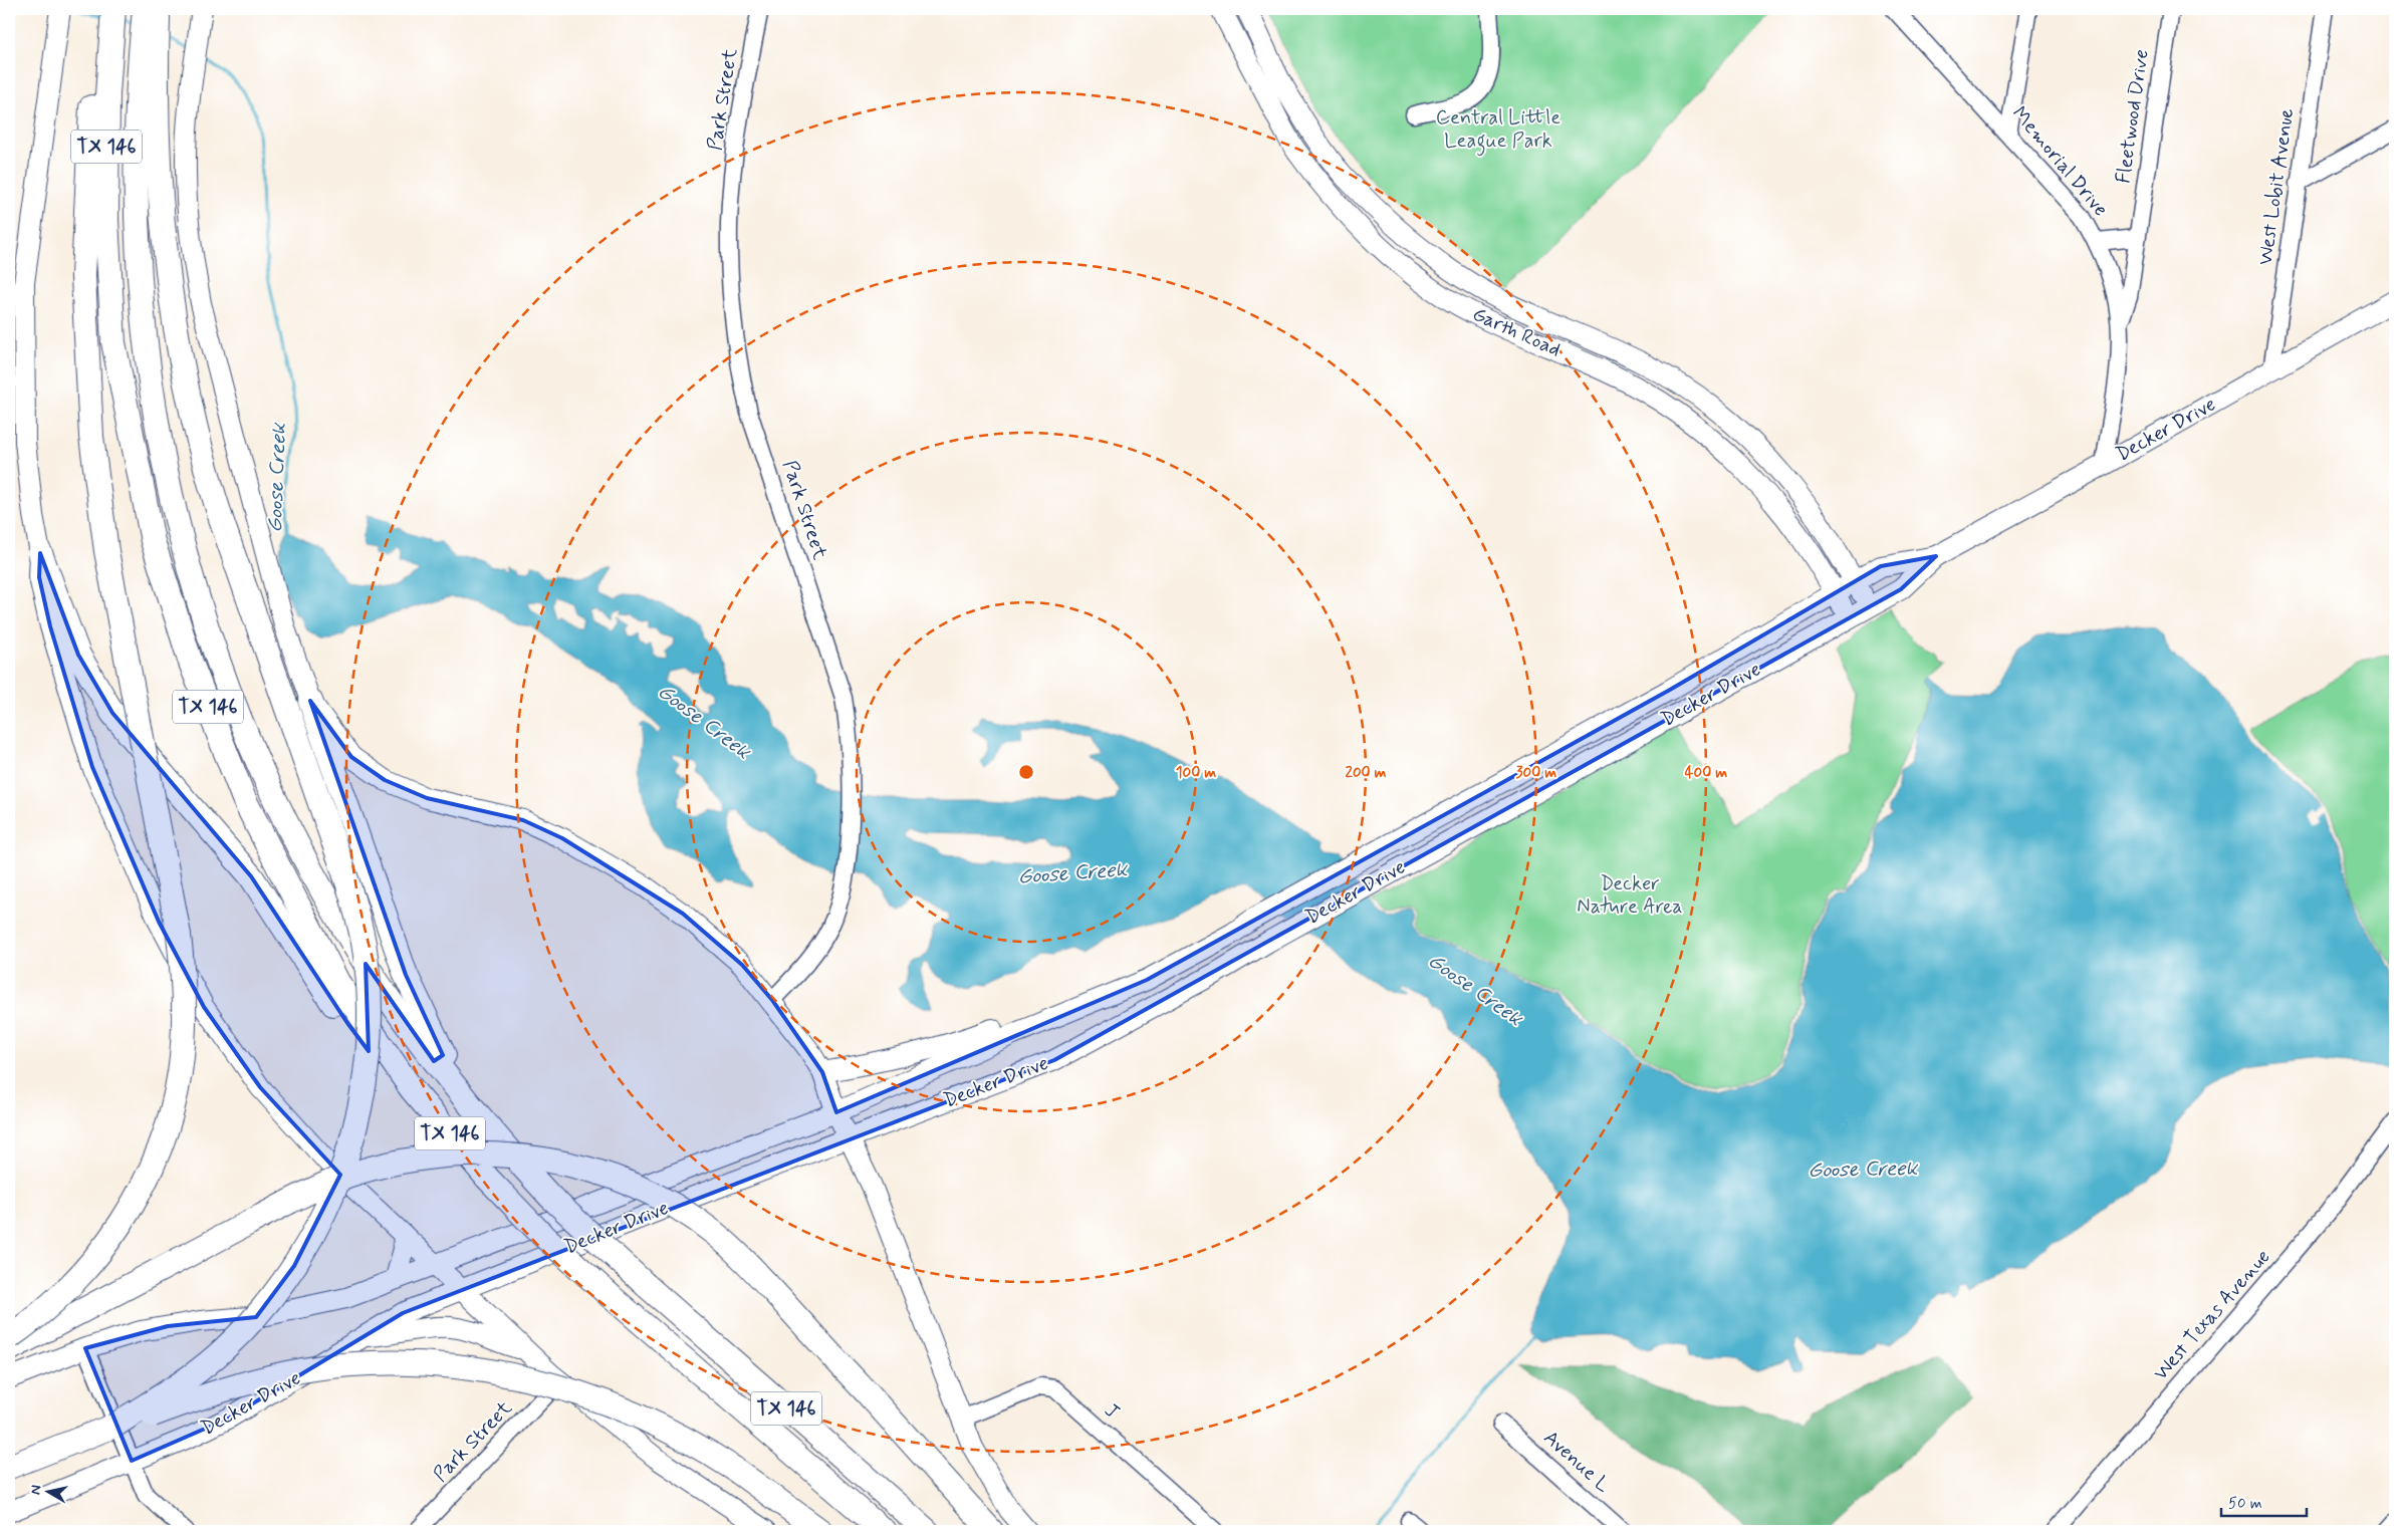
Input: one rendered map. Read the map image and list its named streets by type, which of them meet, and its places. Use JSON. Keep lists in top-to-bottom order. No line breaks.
{"streets":{"highway":["TX 146"],"main road":["Garth Road","Decker Drive"],"street":["Park Street","Fleetwood Drive","Memorial Drive","West Lobit Avenue","West Texas Avenue","J","Avenue L"]},"crossings":[["Fleetwood Drive","Memorial Drive"],["Memorial Drive","Decker Drive"],["West Lobit Avenue","Decker Drive"],["Garth Road","Decker Drive"]],"water":["Goose Creek"],"parks":["Central Little League Park","Decker Nature Area"],"scale_bar":"50 m","north":"left","rings":["100 m","200 m","300 m","400 m"]}
